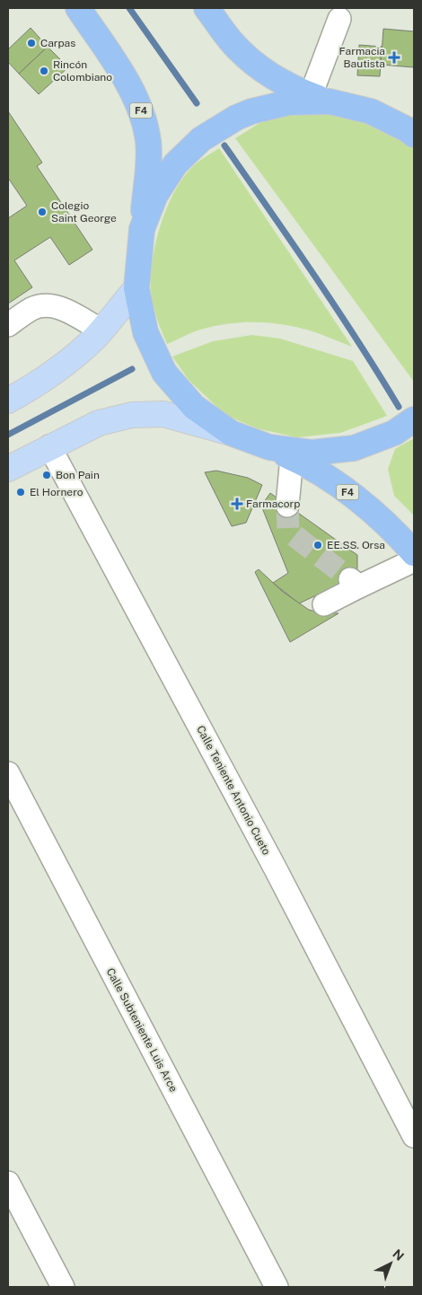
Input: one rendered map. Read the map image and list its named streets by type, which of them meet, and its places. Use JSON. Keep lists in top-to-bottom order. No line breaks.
{"streets":{"highway":["F4"],"street":["Calle Teniente Antonio Cueto","Calle Subteniente Luis Arce"]},"places":{"other":["Carpas","Rincón Colombiano","Colegio Saint George","Bon Pain","El Hornero","EE.SS. Orsa"],"health":["Farmacia Bautista","Farmacorp"]},"north":"top right"}
